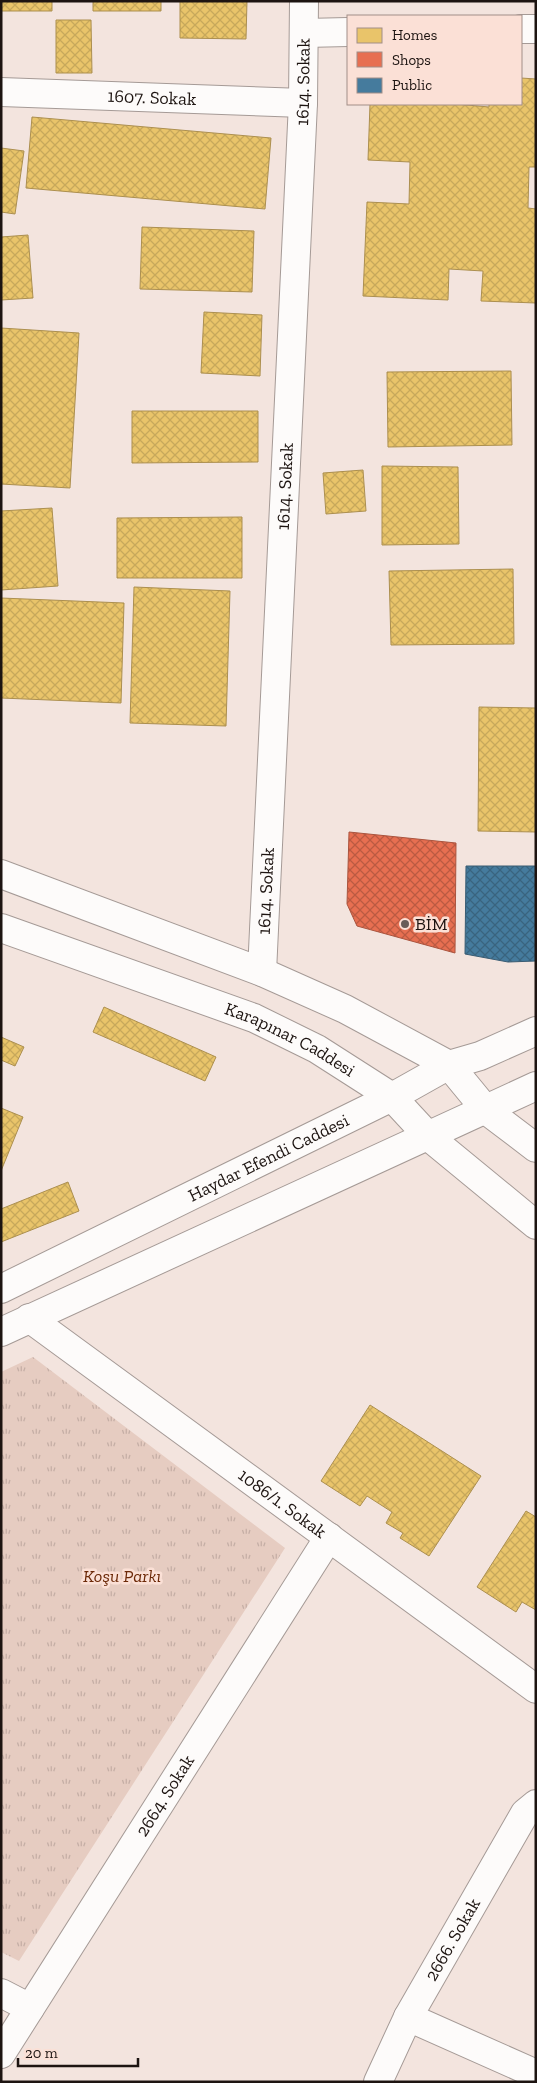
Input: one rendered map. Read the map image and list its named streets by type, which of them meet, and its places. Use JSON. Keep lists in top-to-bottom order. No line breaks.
{"streets":{"street":["1614. Sokak","1607. Sokak","Karapınar Caddesi","Haydar Efendi Caddesi","1086/1. Sokak","2664. Sokak","2666. Sokak"]},"crossings":[["1614. Sokak","1607. Sokak"],["Karapınar Caddesi","Haydar Efendi Caddesi"],["1086/1. Sokak","2664. Sokak"]],"parks":["Koşu Parkı"],"places":["BİM"],"legend":["Homes","Shops","Public"],"scale_bar":"20 m"}
